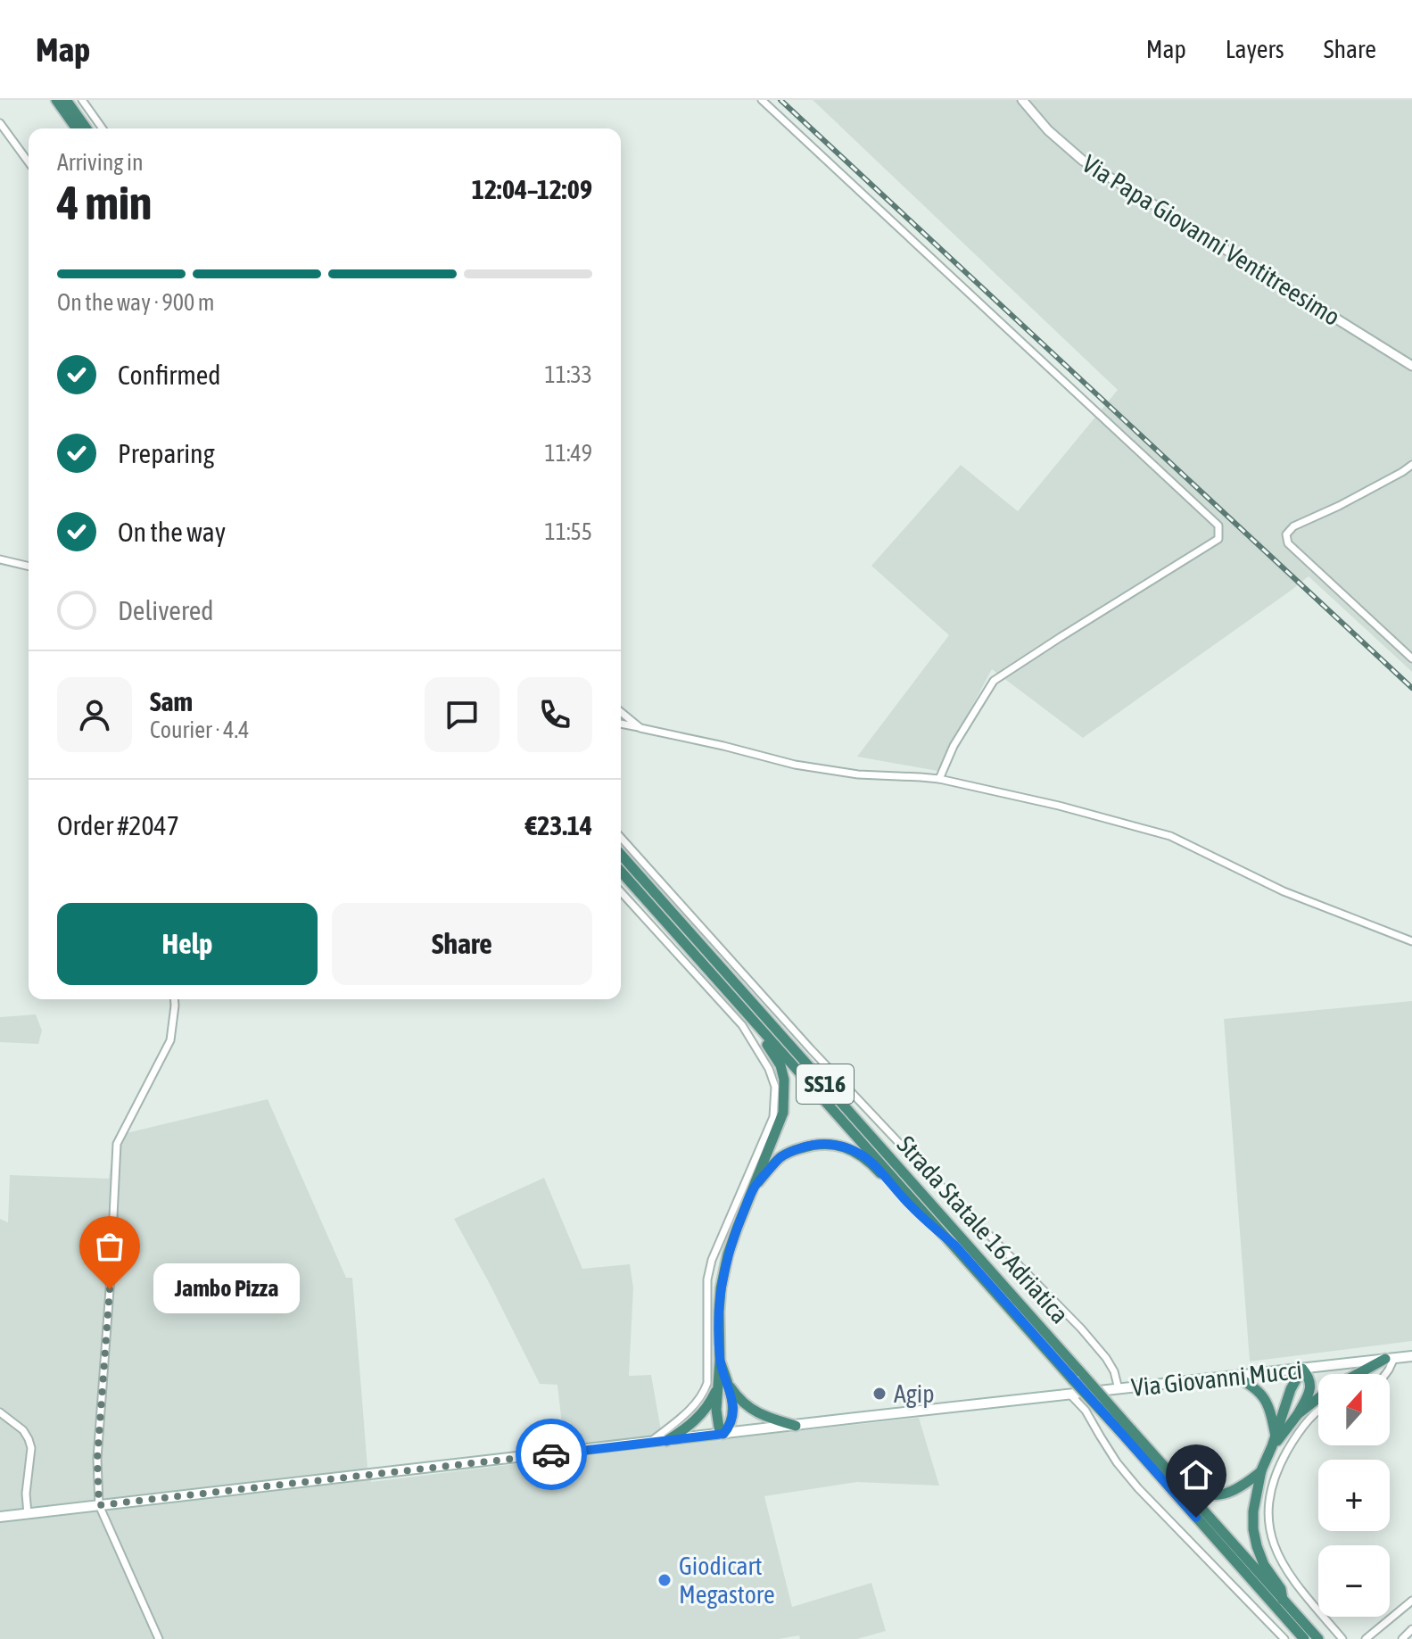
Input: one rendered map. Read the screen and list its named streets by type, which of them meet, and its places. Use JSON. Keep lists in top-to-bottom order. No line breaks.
{"streets":{"highway":["SS16","Strada Statale 16 Adriatica"],"main road":["Via Giovanni Mucci"],"street":["Via Papa Giovanni Ventitreesimo"]},"crossings":[["SS16","Strada Statale 16 Adriatica"],["SS16","Via Giovanni Mucci"]],"places":["Jambo Pizza","Agip","Giodicart Megastore"],"north":"top","page":{"header":"Map","nav":["Map","Layers","Share"],"heading":["4 min","Arriving in","12:04–12:09"],"panel":["Sam","Courier · 4.4","Order #2047","€23.14"],"bar":"On the way · 900 m","list":[["Confirmed","11:33"],["Preparing","11:49"],["On the way","11:55"],"Delivered"],"buttons":["Help","Share"],"bubble":"Jambo Pizza","map_buttons":["+","−"]}}
